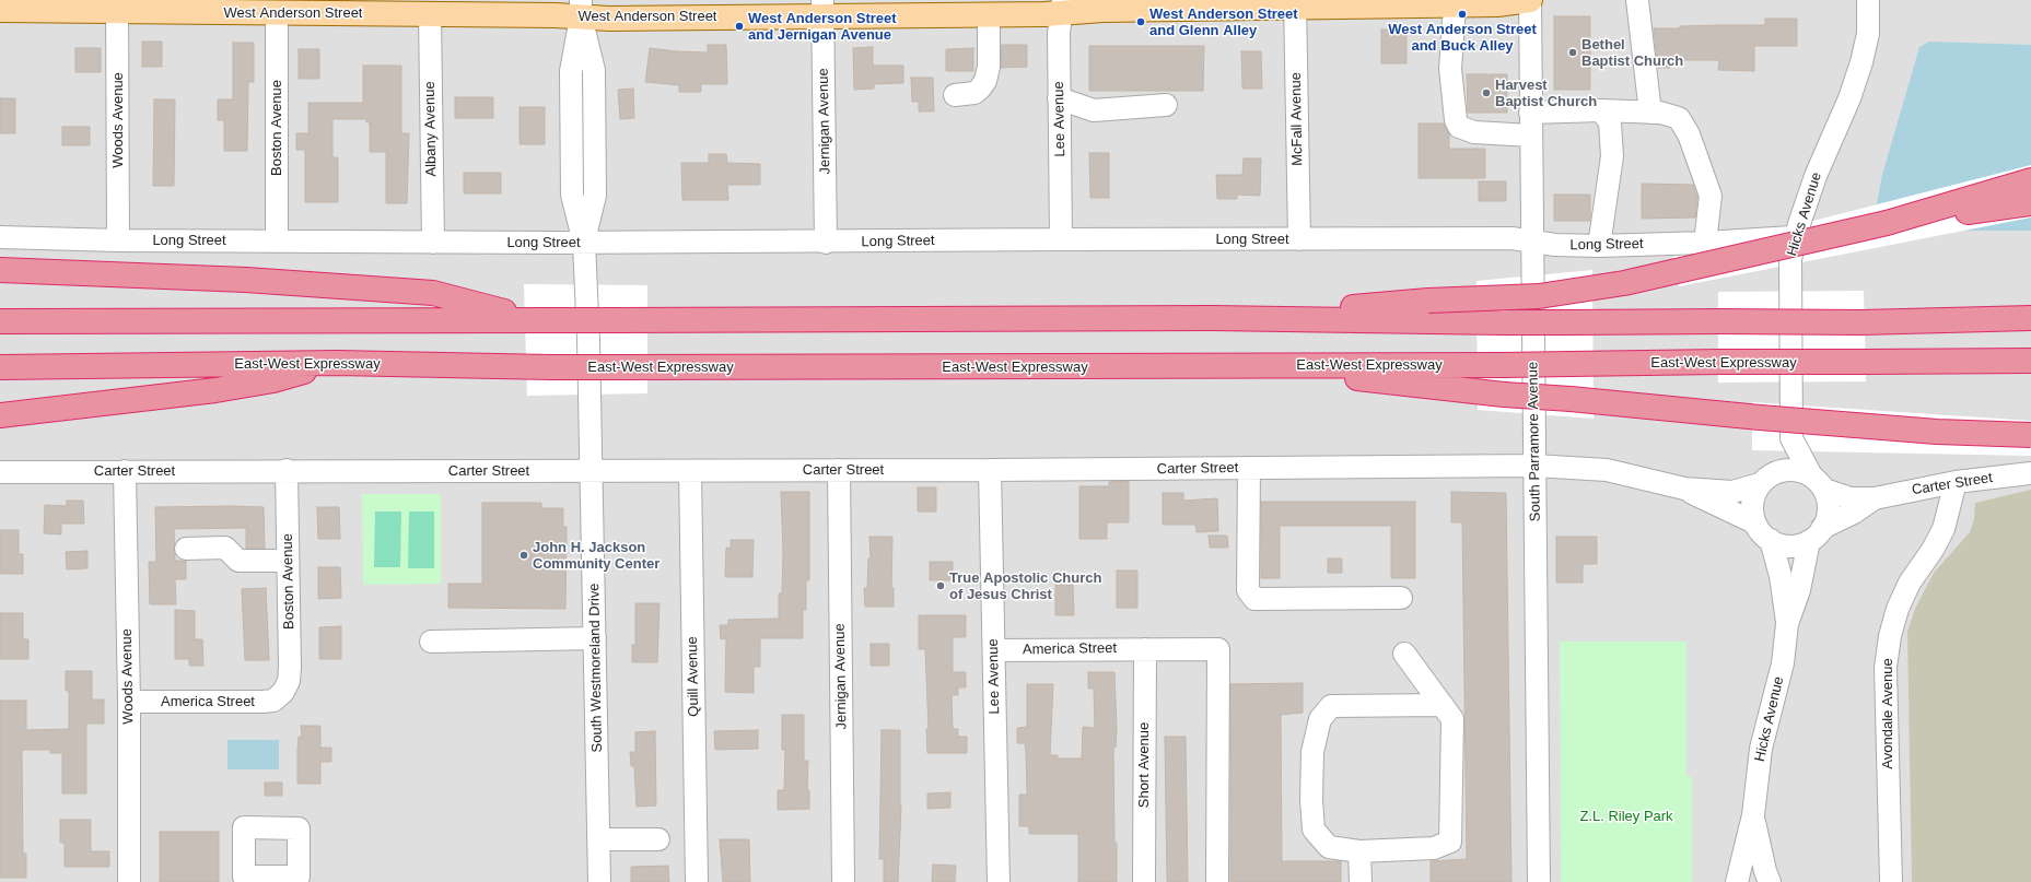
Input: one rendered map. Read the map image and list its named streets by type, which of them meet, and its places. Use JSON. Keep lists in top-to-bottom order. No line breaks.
{"streets":{"highway":["East-West Expressway"],"main road":["West Anderson Street"],"street":["Lee Avenue","McFall Avenue","Woods Avenue","Jernigan Avenue","Boston Avenue","Albany Avenue","Hicks Avenue","Long Street","South Parramore Avenue","Carter Street","America Street","South Westmoreland Drive","Quill Avenue","Avondale Avenue","Short Avenue"]},"crossings":[["West Anderson Street","Lee Avenue"],["West Anderson Street","McFall Avenue"],["West Anderson Street","Woods Avenue"],["West Anderson Street","Jernigan Avenue"],["West Anderson Street","Boston Avenue"],["West Anderson Street","Albany Avenue"],["West Anderson Street","South Parramore Avenue"],["West Anderson Street","South Westmoreland Drive"],["Lee Avenue","Long Street"],["Lee Avenue","Carter Street"],["Lee Avenue","America Street"],["McFall Avenue","Long Street"],["Woods Avenue","Long Street"],["Woods Avenue","Carter Street"],["Woods Avenue","America Street"],["Jernigan Avenue","Long Street"],["Jernigan Avenue","Carter Street"],["Boston Avenue","Long Street"],["Boston Avenue","Carter Street"],["Boston Avenue","America Street"],["Albany Avenue","Long Street"],["Hicks Avenue","Long Street"],["Hicks Avenue","Carter Street"],["Long Street","South Parramore Avenue"],["Long Street","South Westmoreland Drive"],["South Parramore Avenue","Carter Street"],["Carter Street","South Westmoreland Drive"],["Carter Street","Quill Avenue"],["Carter Street","Avondale Avenue"],["America Street","Short Avenue"]],"parks":["Z.L. Riley Park"],"places":["West Anderson Street and Buck Alley","West Anderson Street and Glenn Alley","West Anderson Street and Jernigan Avenue","Bethel Baptist Church","Harvest Baptist Church","John H. Jackson Community Center","True Apostolic Church of Jesus Christ"]}
